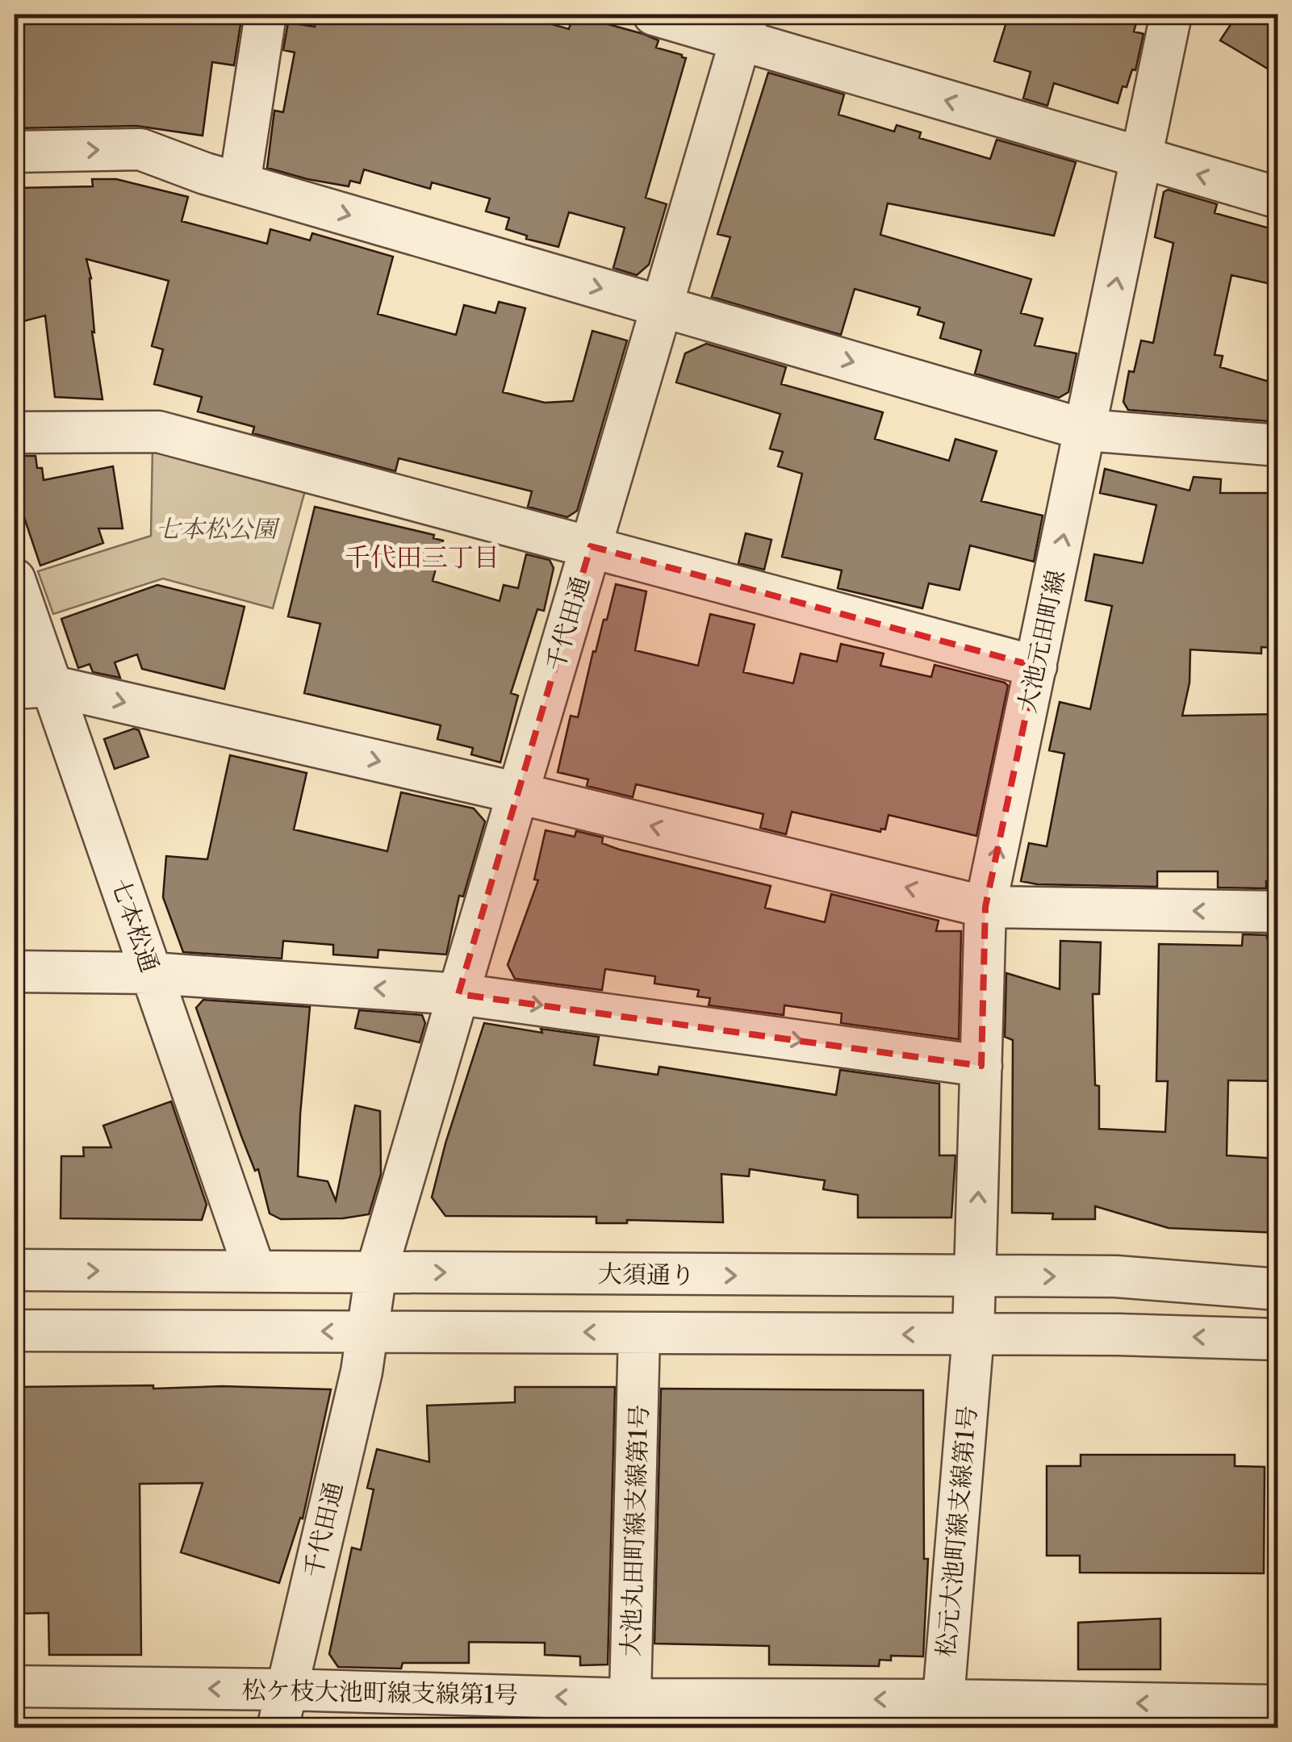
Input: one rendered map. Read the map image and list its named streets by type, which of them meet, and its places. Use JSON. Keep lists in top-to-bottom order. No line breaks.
{"streets":{"street":["千代田通","大池元田町線","七本松通","大須通り","大池丸田町線支線第1号","松元大池町線支線第1号","松ケ枝大池町線支線第1号"]},"crossings":[["千代田通","大須通り"],["千代田通","松ケ枝大池町線支線第1号"],["大池元田町線","大須通り"],["大池元田町線","松元大池町線支線第1号"],["七本松通","大須通り"],["大須通り","松元大池町線支線第1号"],["大池丸田町線支線第1号","松ケ枝大池町線支線第1号"],["松元大池町線支線第1号","松ケ枝大池町線支線第1号"]],"one_way":["大池元田町線","松ケ枝大池町線支線第1号"],"districts":["千代田三丁目"],"parks":["七本松公園"]}
